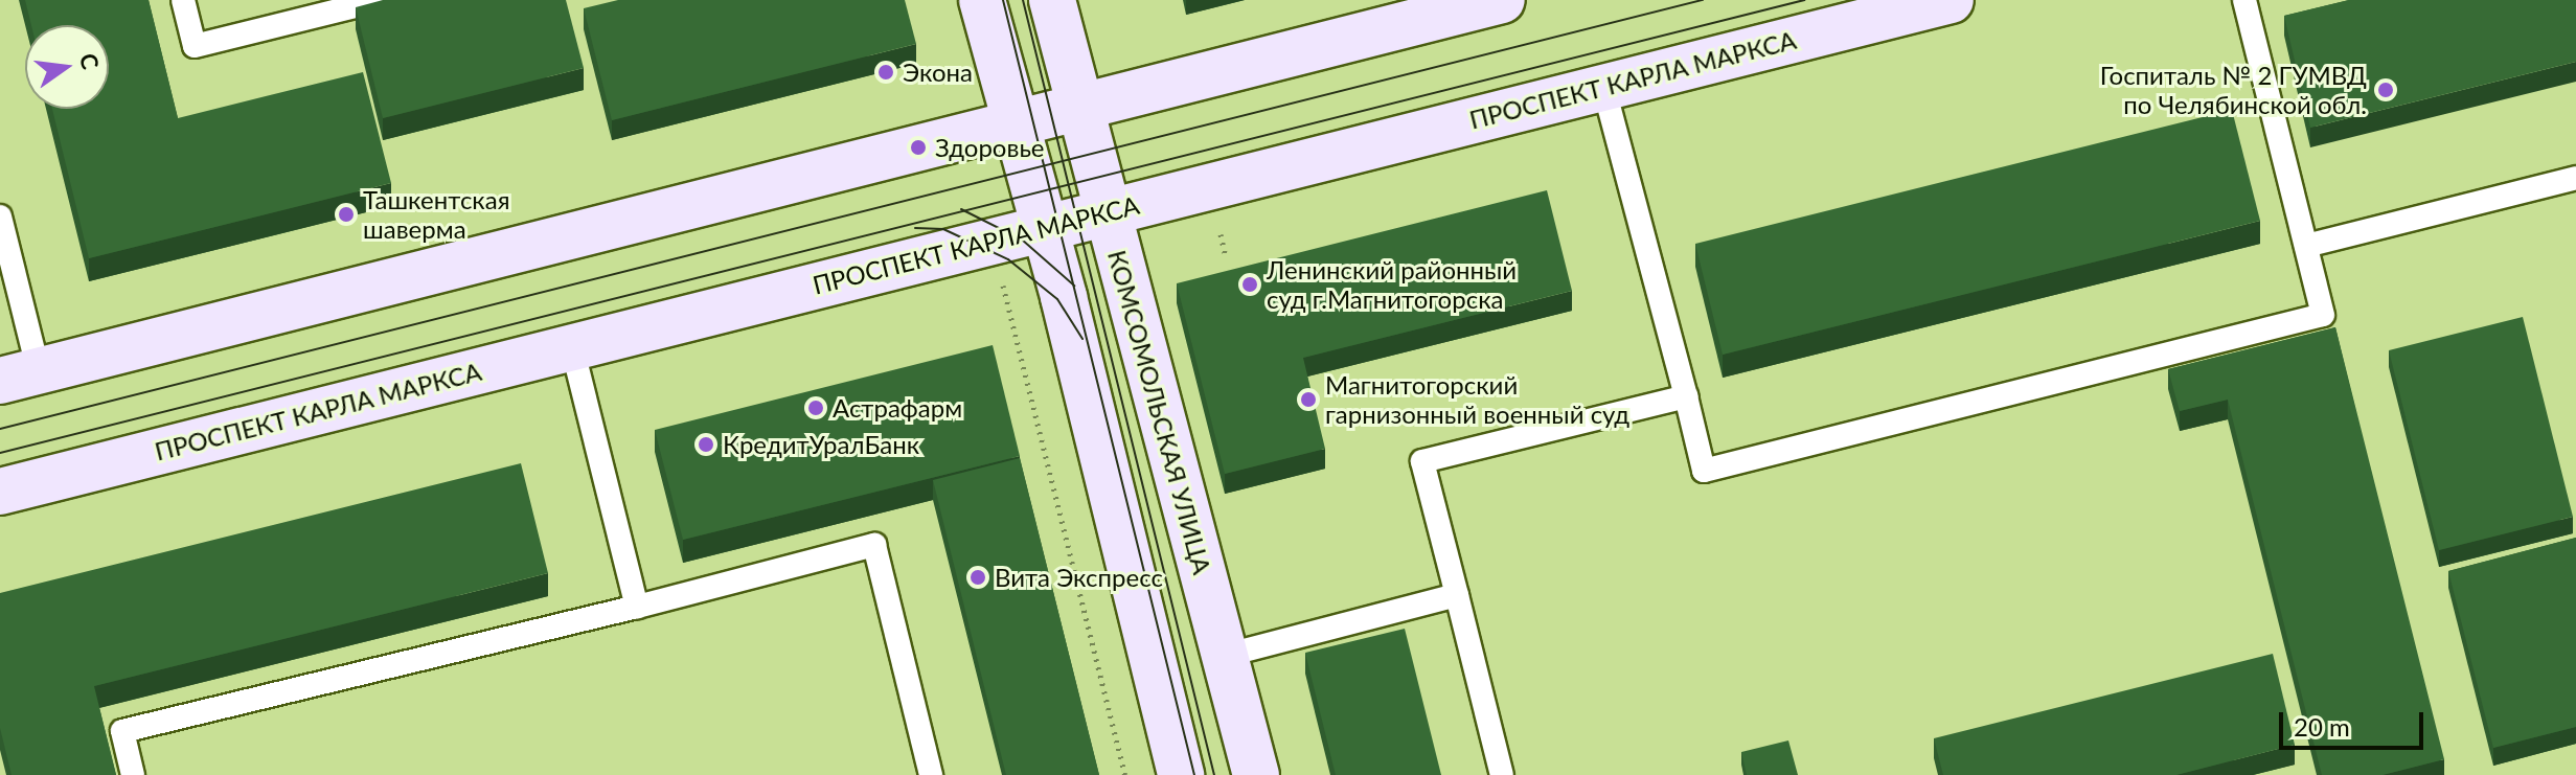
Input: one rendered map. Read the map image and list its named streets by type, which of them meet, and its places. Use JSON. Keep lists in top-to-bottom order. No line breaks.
{"streets":{"main road":["ПРОСПЕКТ КАРЛА МАРКСА","КОМСОМОЛЬСКАЯ УЛИЦА"]},"crossings":[["ПРОСПЕКТ КАРЛА МАРКСА","КОМСОМОЛЬСКАЯ УЛИЦА"]],"places":["Экона","Госпиталь № 2 ГУМВД по Челябинской обл.","Здоровье","Ташкентская шаверма","Ленинский районный суд г.Магнитогорска","Магнитогорский гарнизонный военный суд","Астрафарм","КредитУралБанк","Вита Экспресс"],"scale_bar":"20 m","north":"right"}
